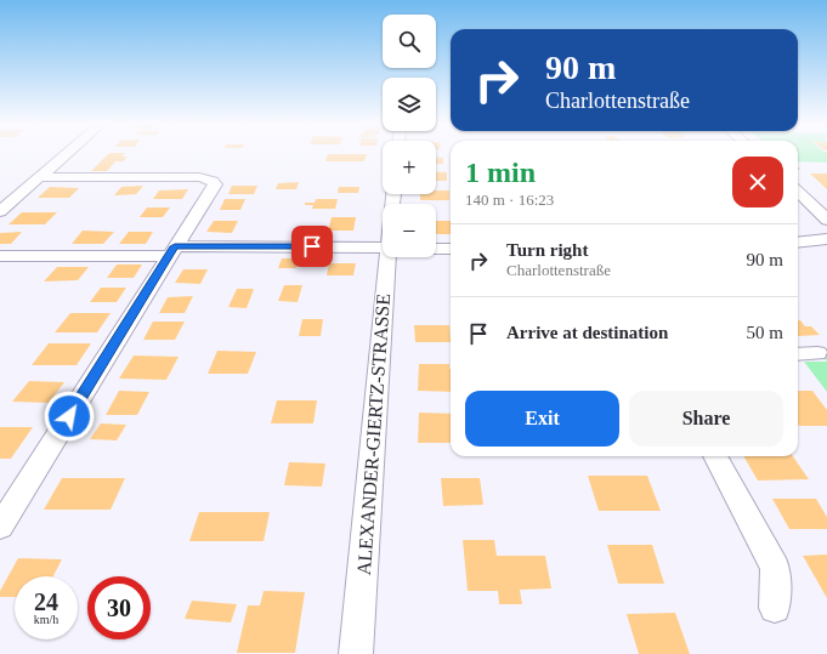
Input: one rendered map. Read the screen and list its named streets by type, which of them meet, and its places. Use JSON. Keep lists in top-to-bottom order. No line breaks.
{"streets":{"street":["ALEXANDER-GIERTZ-STRASSE"]},"page":{"map_buttons":["+","−"],"turn":["90 m","Charlottenstraße"],"heading":["1 min","140 m · 16:23"],"list":[{"name":"Turn right","note":"Charlottenstraße","value":"90 m"},{"name":"Arrive at destination","value":"50 m"}],"buttons":["Exit","Share"],"speed":"24 km/h","limit":"30"}}
